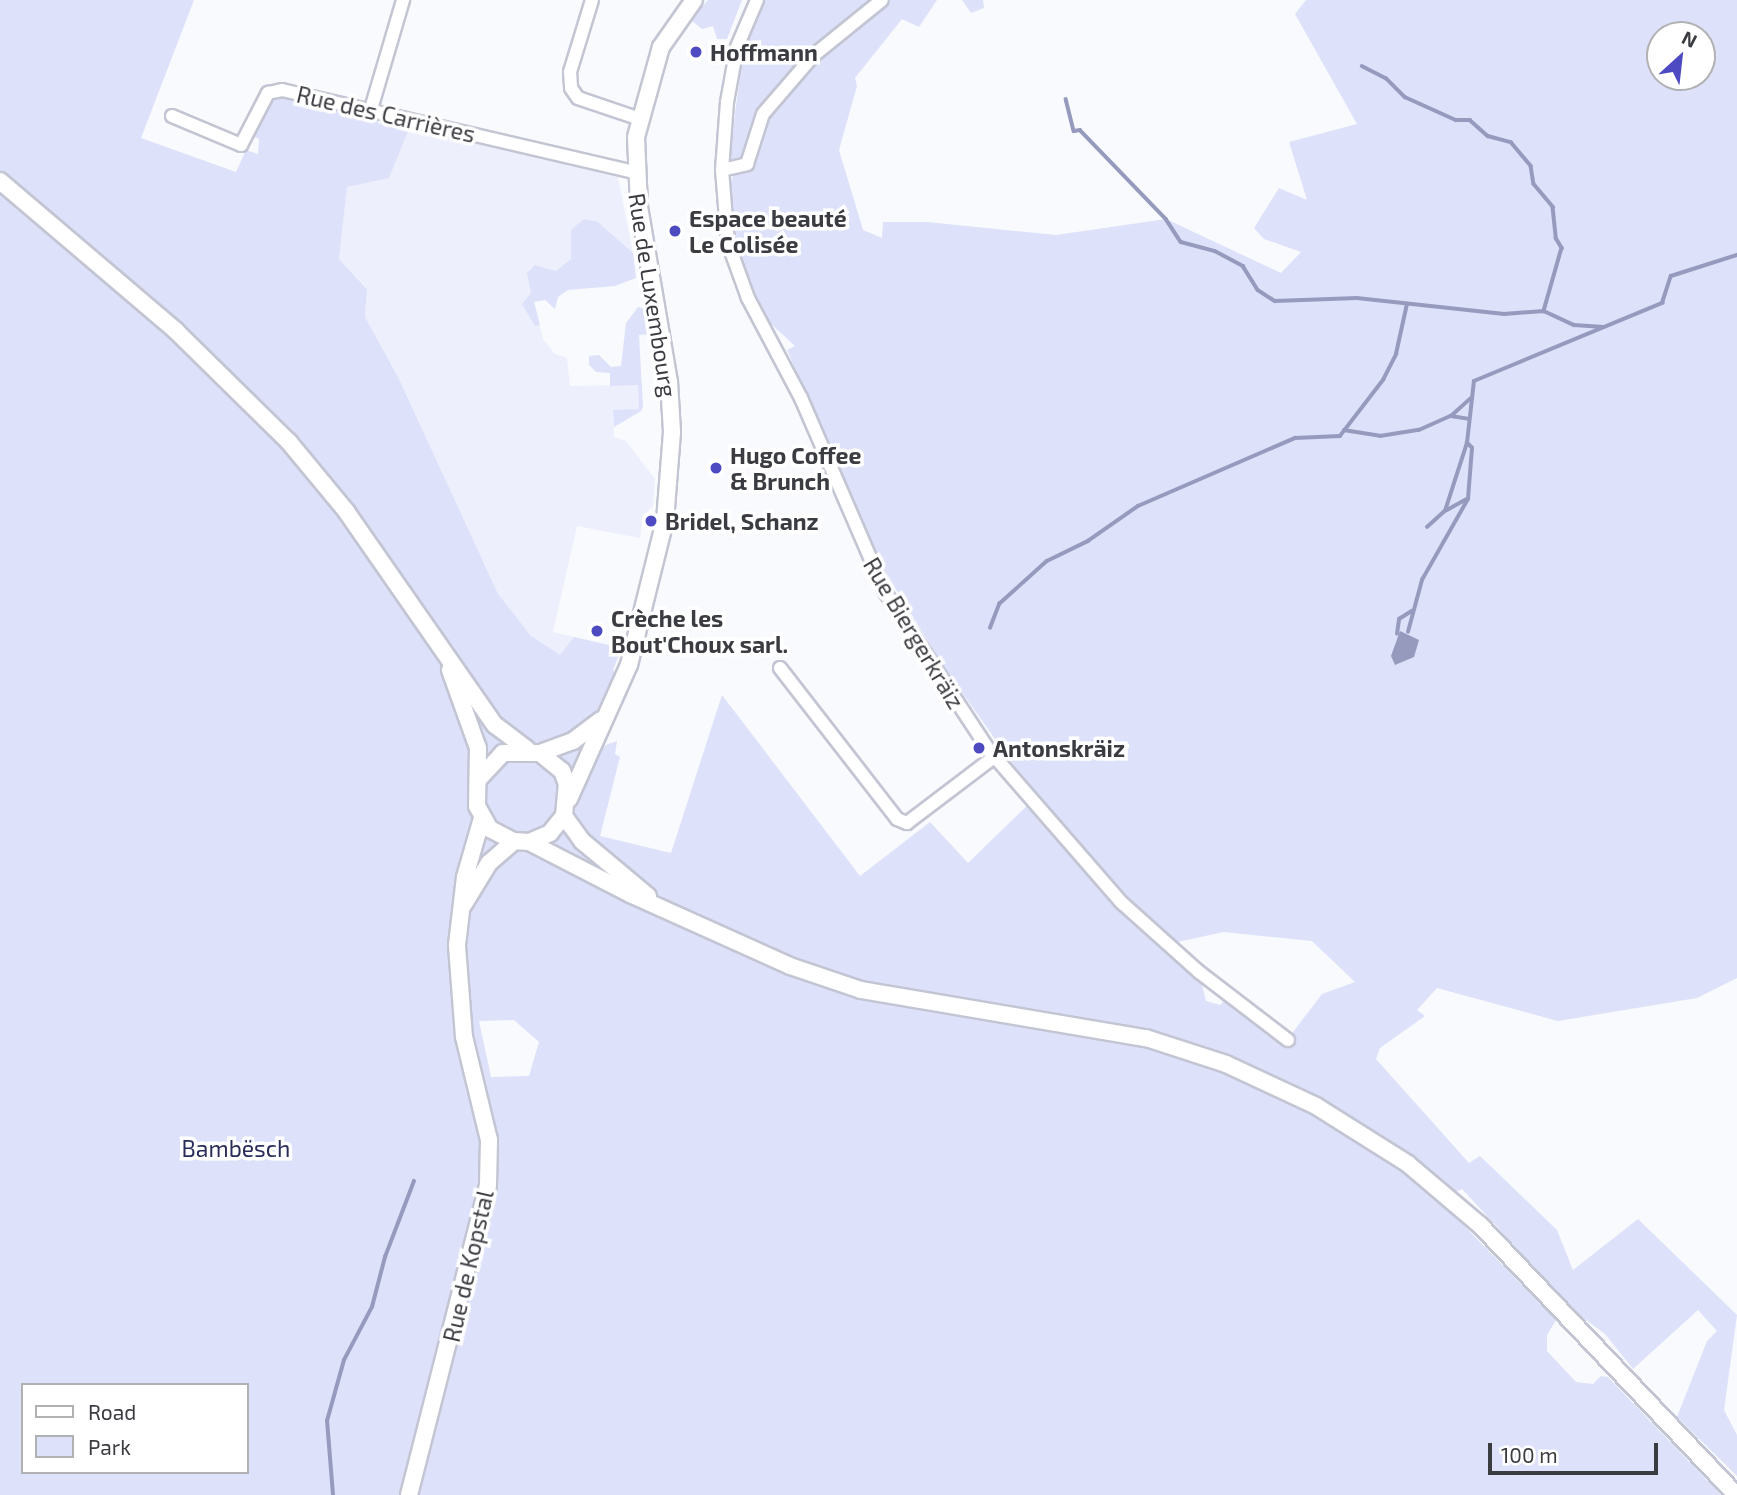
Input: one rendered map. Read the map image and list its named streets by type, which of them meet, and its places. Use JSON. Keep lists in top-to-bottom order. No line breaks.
{"streets":{"main road":["Rue de Luxembourg","Rue de Kopstal"],"street":["Rue des Carrières","Rue Biergerkräiz"]},"crossings":[["Rue des Carrières","Rue de Luxembourg"],["Rue de Luxembourg","Rue de Kopstal"]],"parks":["Bambësch"],"places":["Hoffmann","Espace beauté Le Colisée","Hugo Coffee & Brunch","Bridel, Schanz","Crèche les Bout'Choux sarl.","Antonskräiz"],"legend":["Road","Park"],"scale_bar":"100 m","north":"top right"}
